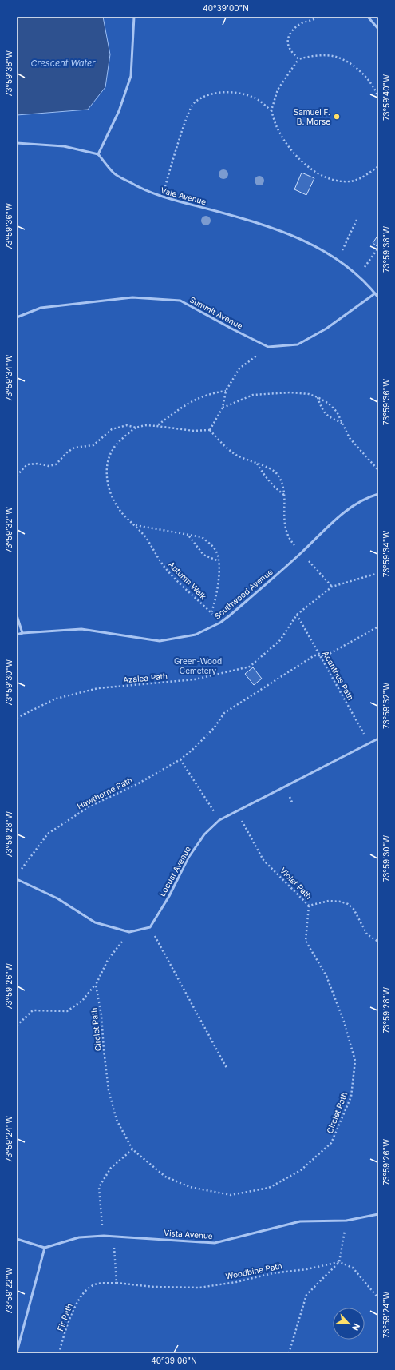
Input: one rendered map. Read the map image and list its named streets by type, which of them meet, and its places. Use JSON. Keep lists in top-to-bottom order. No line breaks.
{"streets":{"lane":["Vale Avenue","Summit Avenue","Southwood Avenue","Locust Avenue","Vista Avenue"],"path":["Autumn Walk","Acanthus Path","Azalea Path","Hawthorne Path","Violet Path","Circlet Path","Woodbine Path","Fir Path"]},"crossings":[["Vale Avenue","Summit Avenue"],["Autumn Walk","Southwood Avenue"],["Acanthus Path","Azalea Path"],["Acanthus Path","Hawthorne Path"],["Acanthus Path","Locust Avenue"],["Locust Avenue","Violet Path"],["Violet Path","Circlet Path"],["Woodbine Path","Fir Path"]],"water":["Crescent Water"],"parks":["Green-Wood Cemetery"],"places":["Samuel F. B. Morse"],"north":"bottom right","coordinates":["40°39'00\"N","73°59'38\"W","73°59'40\"W","73°59'36\"W","73°59'34\"W","73°59'32\"W","73°59'30\"W","73°59'28\"W","73°59'26\"W","73°59'24\"W","73°59'22\"W","40°39'06\"N"]}
